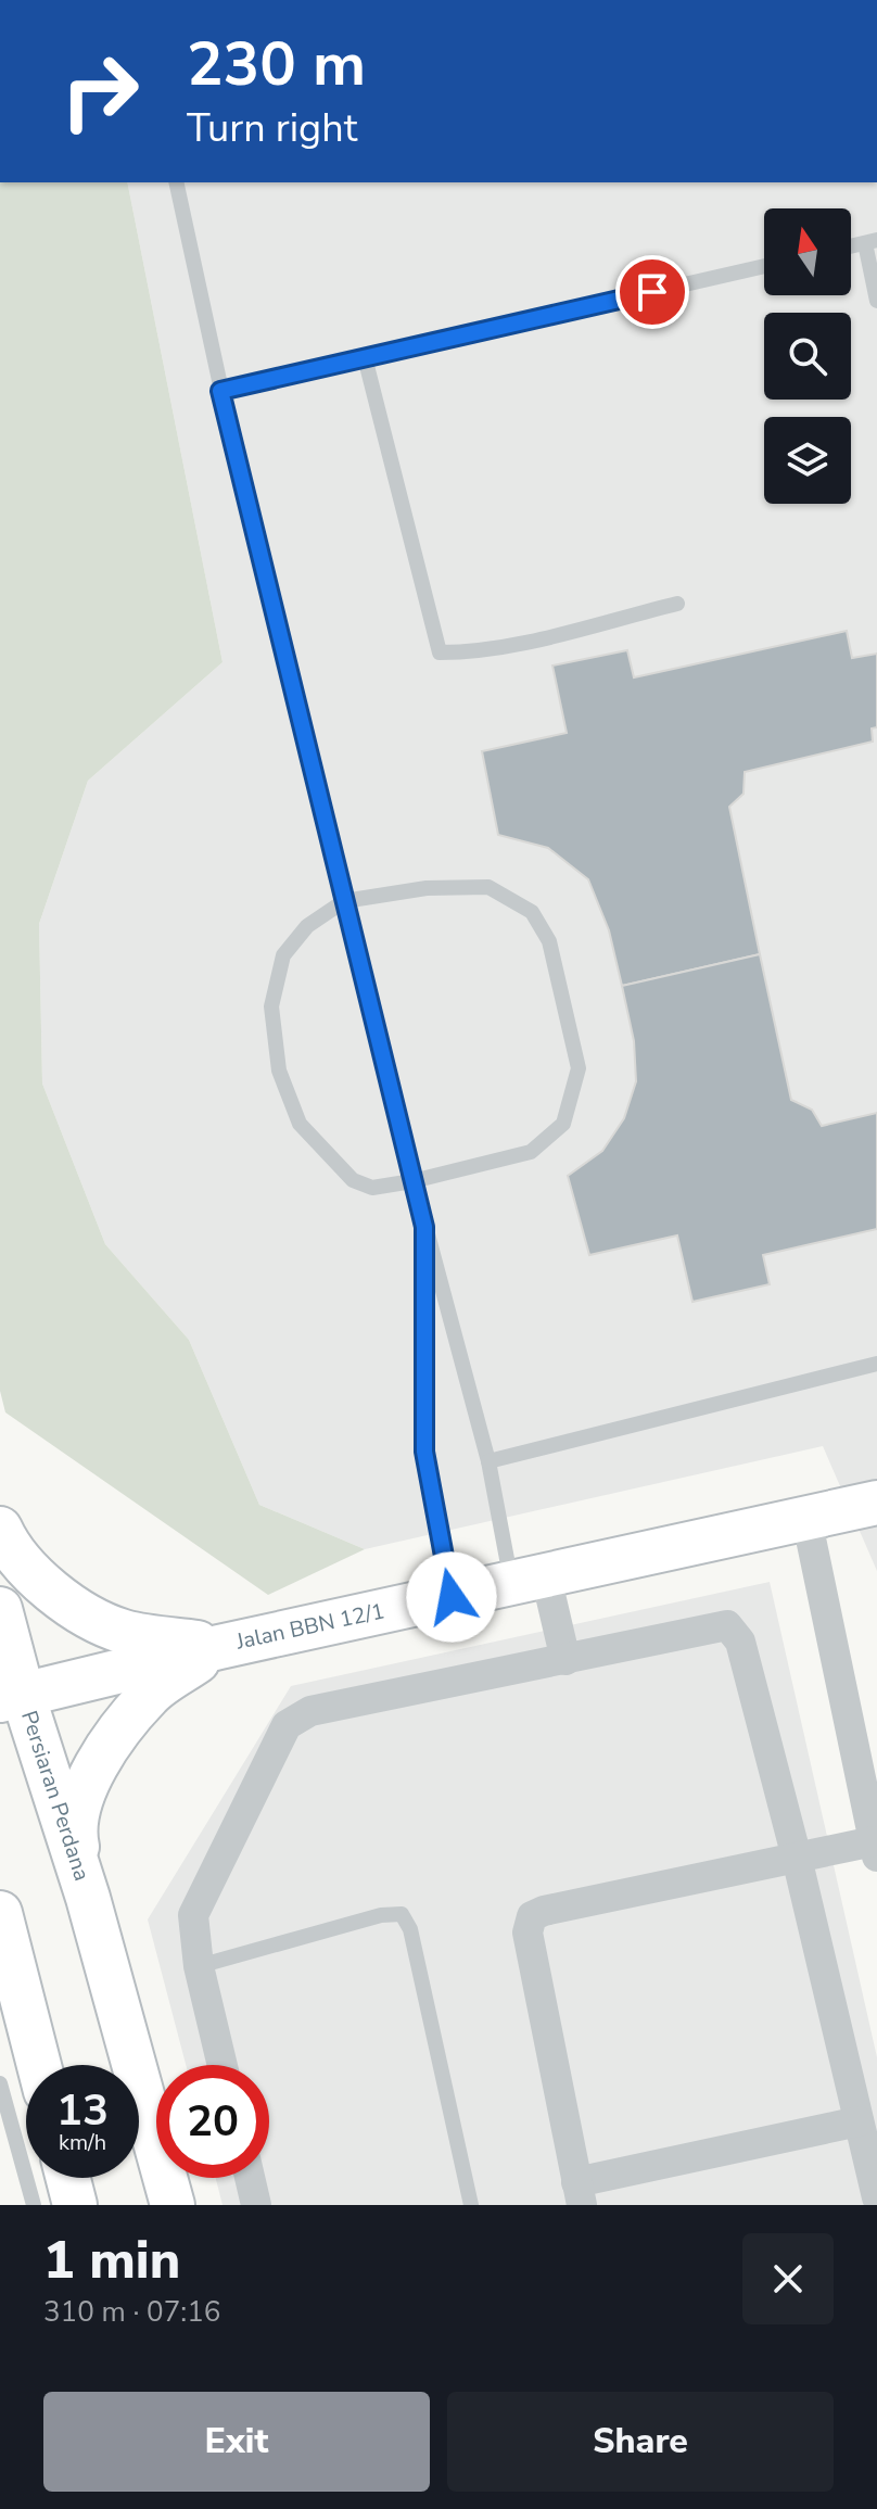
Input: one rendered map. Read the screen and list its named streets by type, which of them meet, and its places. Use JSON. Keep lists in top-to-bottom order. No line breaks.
{"streets":{"main road":["Jalan BBN 12/1","Persiaran Perdana"]},"crossings":[["Jalan BBN 12/1","Persiaran Perdana"]],"north":"top","page":{"turn":["230 m","Turn right"],"speed":"13 km/h","limit":"20","heading":["1 min","310 m · 07:16"],"buttons":["Exit","Share"]}}
